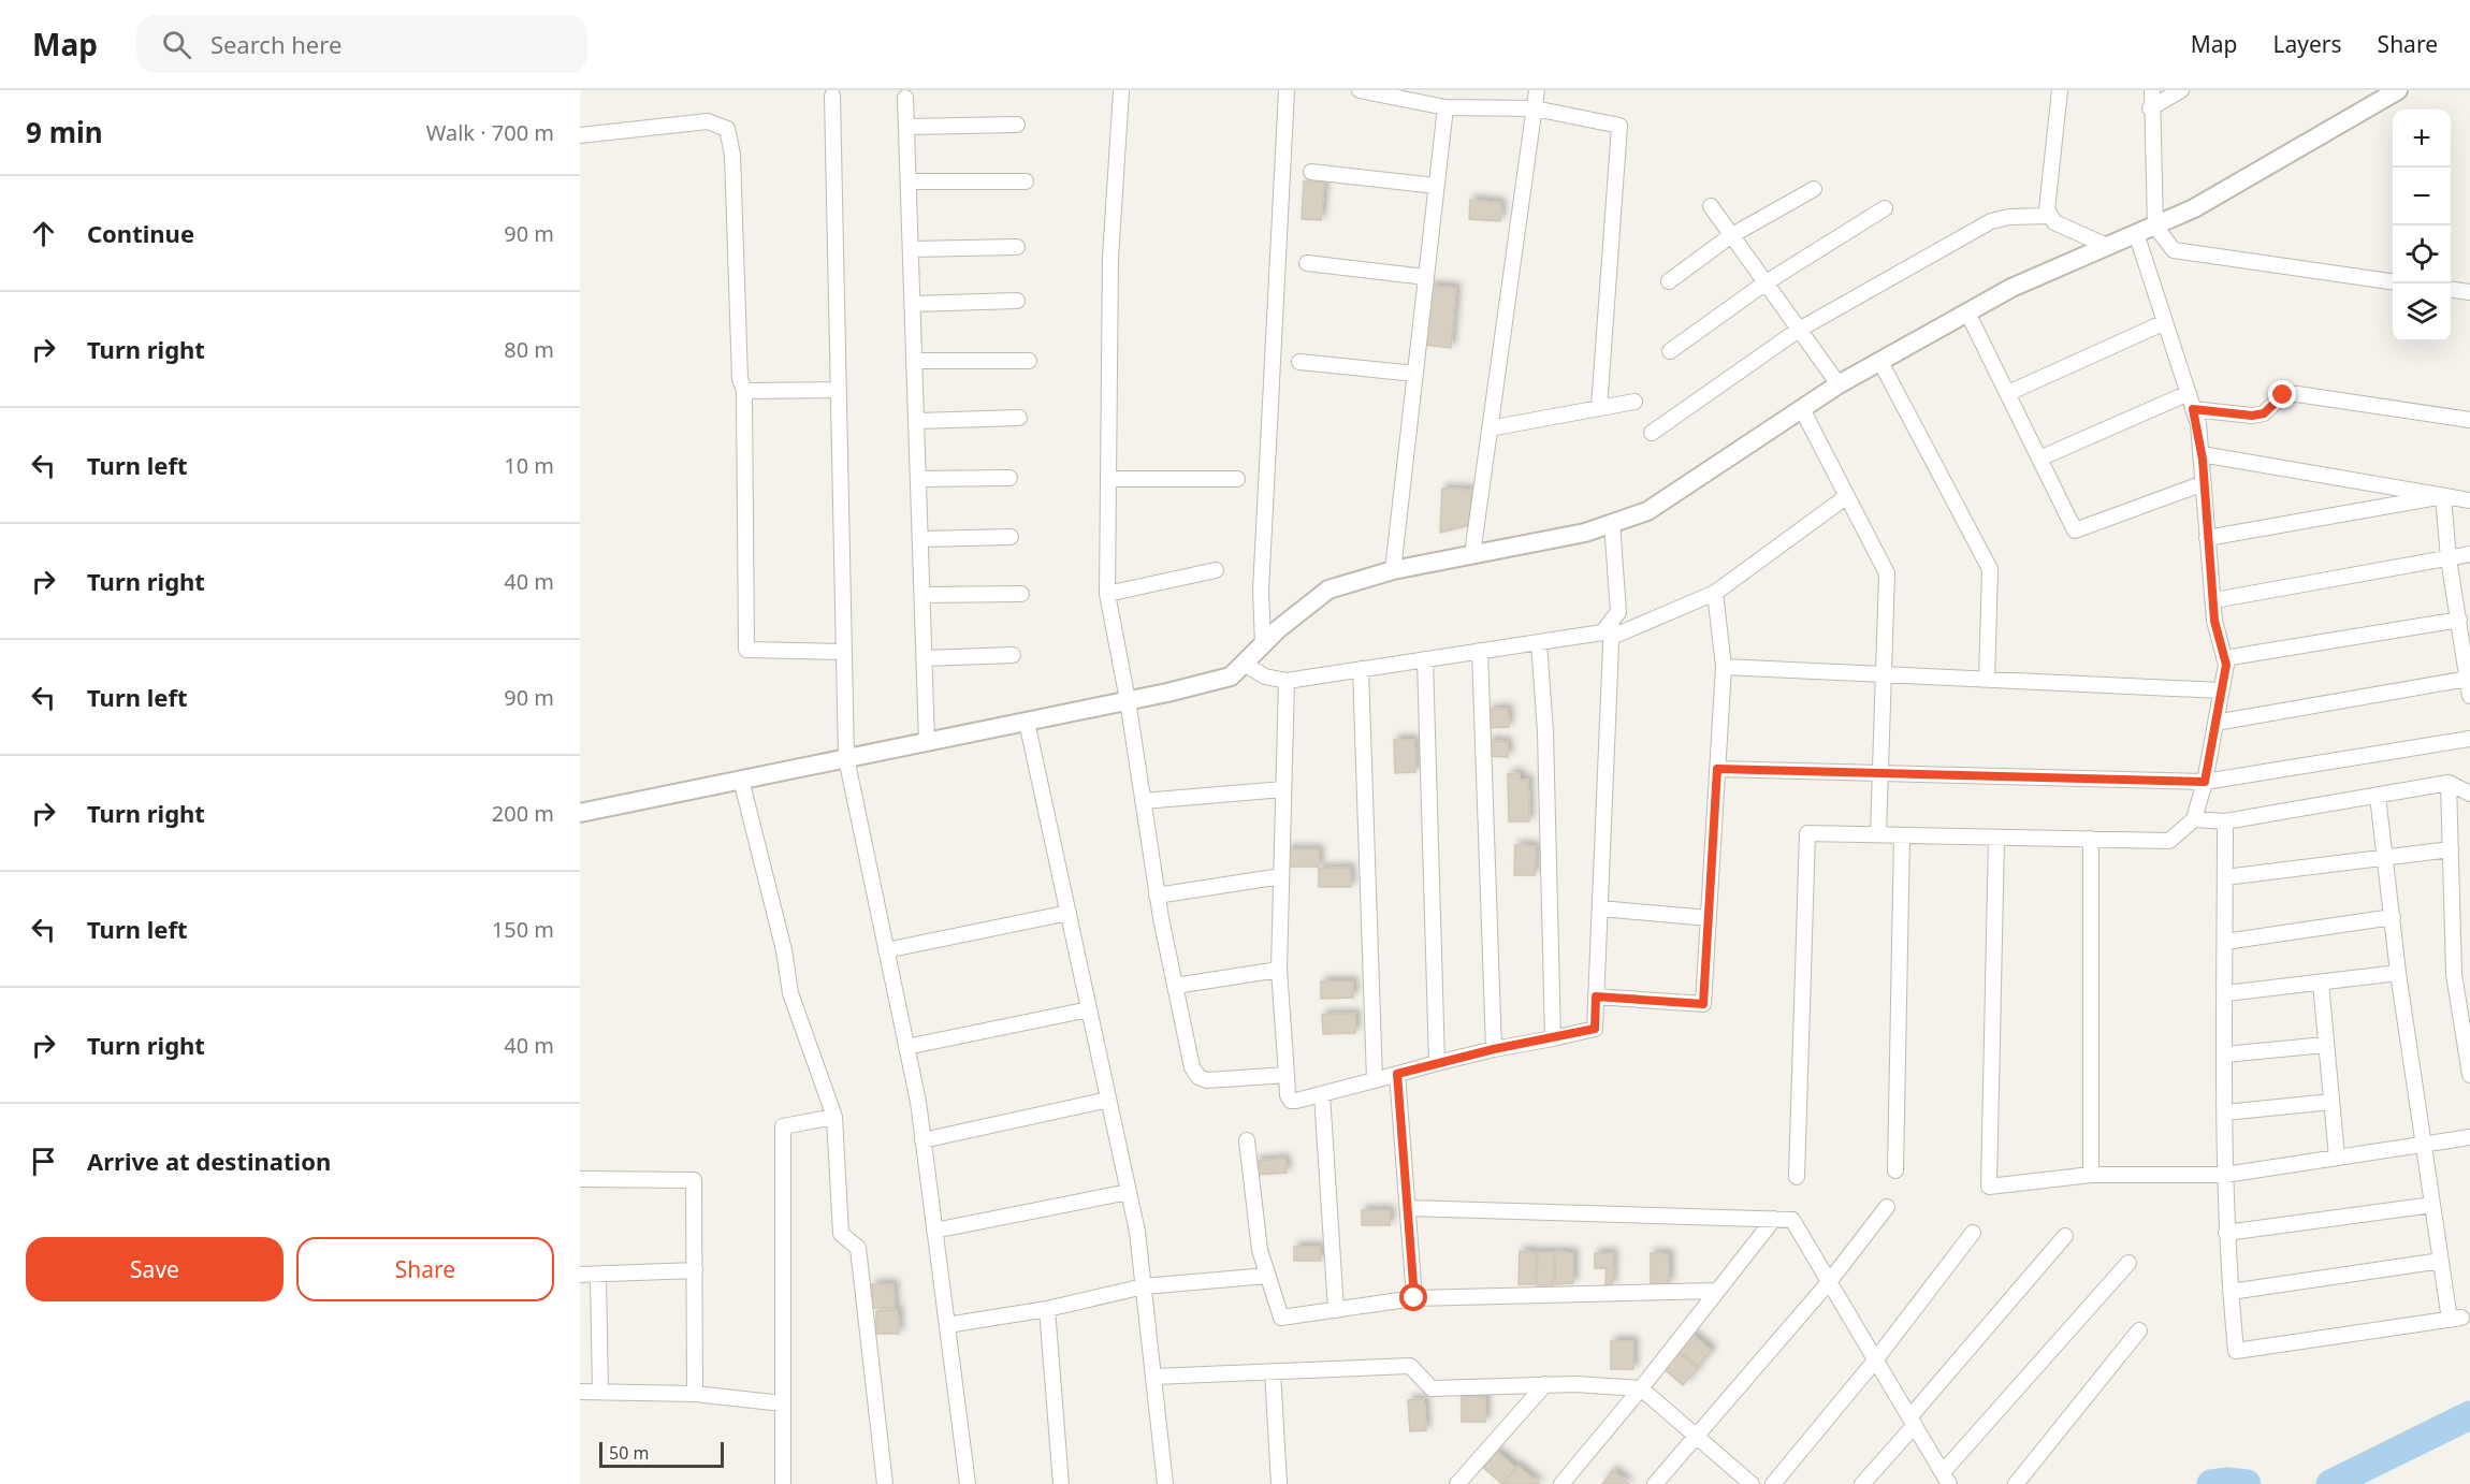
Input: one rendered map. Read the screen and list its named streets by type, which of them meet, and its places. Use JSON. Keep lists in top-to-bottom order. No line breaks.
{"scale_bar":"50 m","page":{"header":"Map","search":"Search here","nav":["Map","Layers","Share"],"heading":["9 min","Walk · 700 m"],"map_buttons":["+","−"],"list":[["Continue","90 m"],["Turn right","80 m"],["Turn left","10 m"],["Turn right","40 m"],["Turn left","90 m"],["Turn right","200 m"],["Turn left","150 m"],["Turn right","40 m"],"Arrive at destination"],"buttons":["Save","Share"],"scale":"50 m"}}
